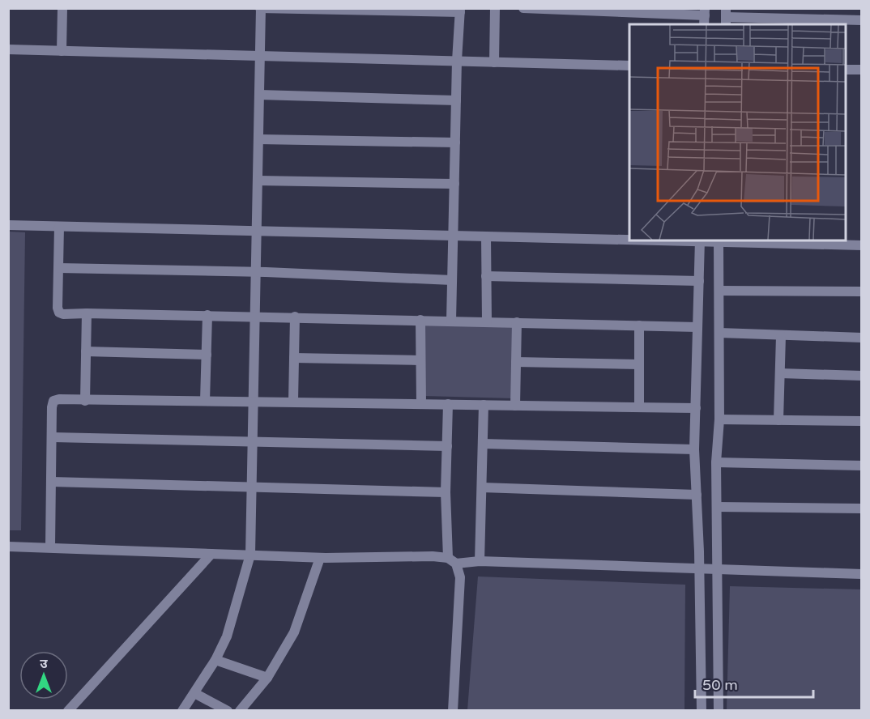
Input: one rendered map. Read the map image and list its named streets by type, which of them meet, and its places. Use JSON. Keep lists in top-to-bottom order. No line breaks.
{"scale_bar":"50 m","north":"top"}
